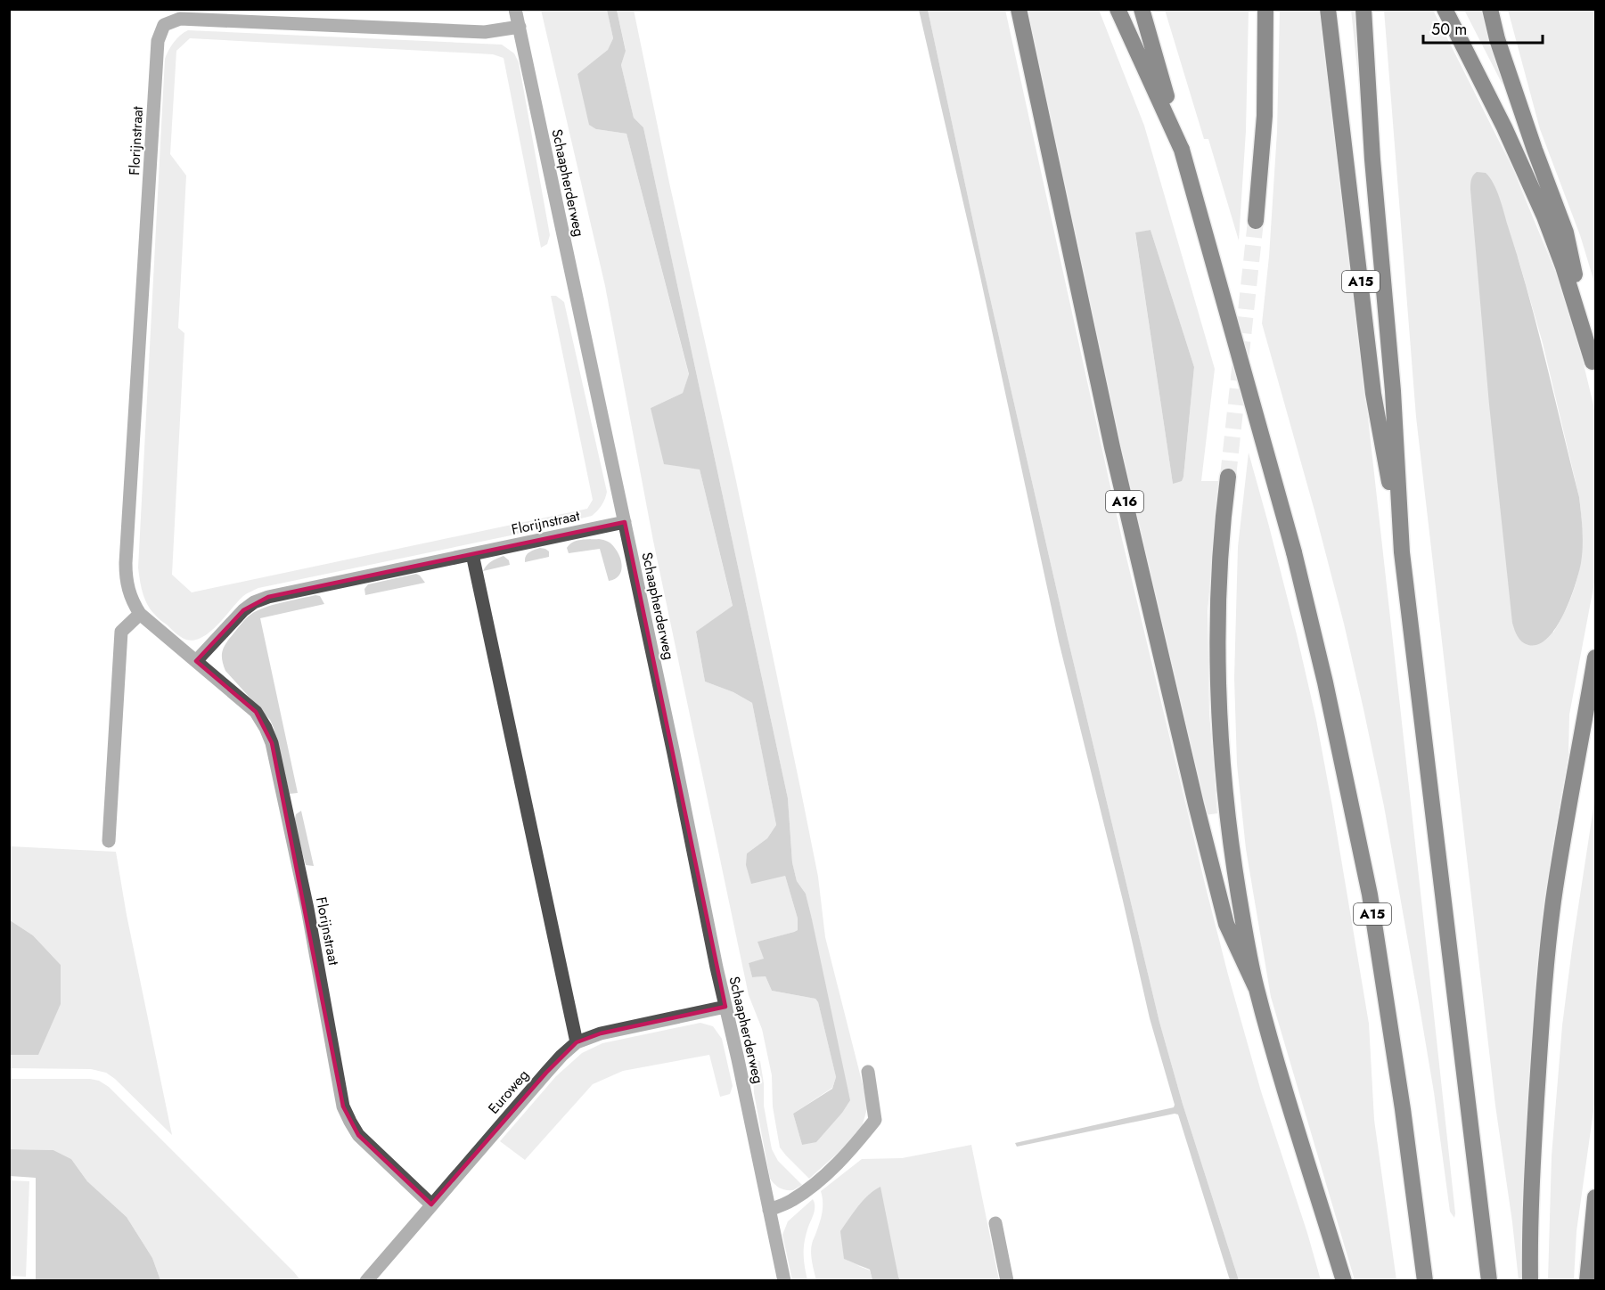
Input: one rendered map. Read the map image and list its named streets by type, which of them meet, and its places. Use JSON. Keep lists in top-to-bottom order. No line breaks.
{"streets":{"highway":["A15","A16"],"street":["Florijnstraat","Schaapherderweg","Euroweg"]},"crossings":[["Florijnstraat","Schaapherderweg"],["Florijnstraat","Euroweg"],["Schaapherderweg","Euroweg"]],"scale_bar":"50 m"}
